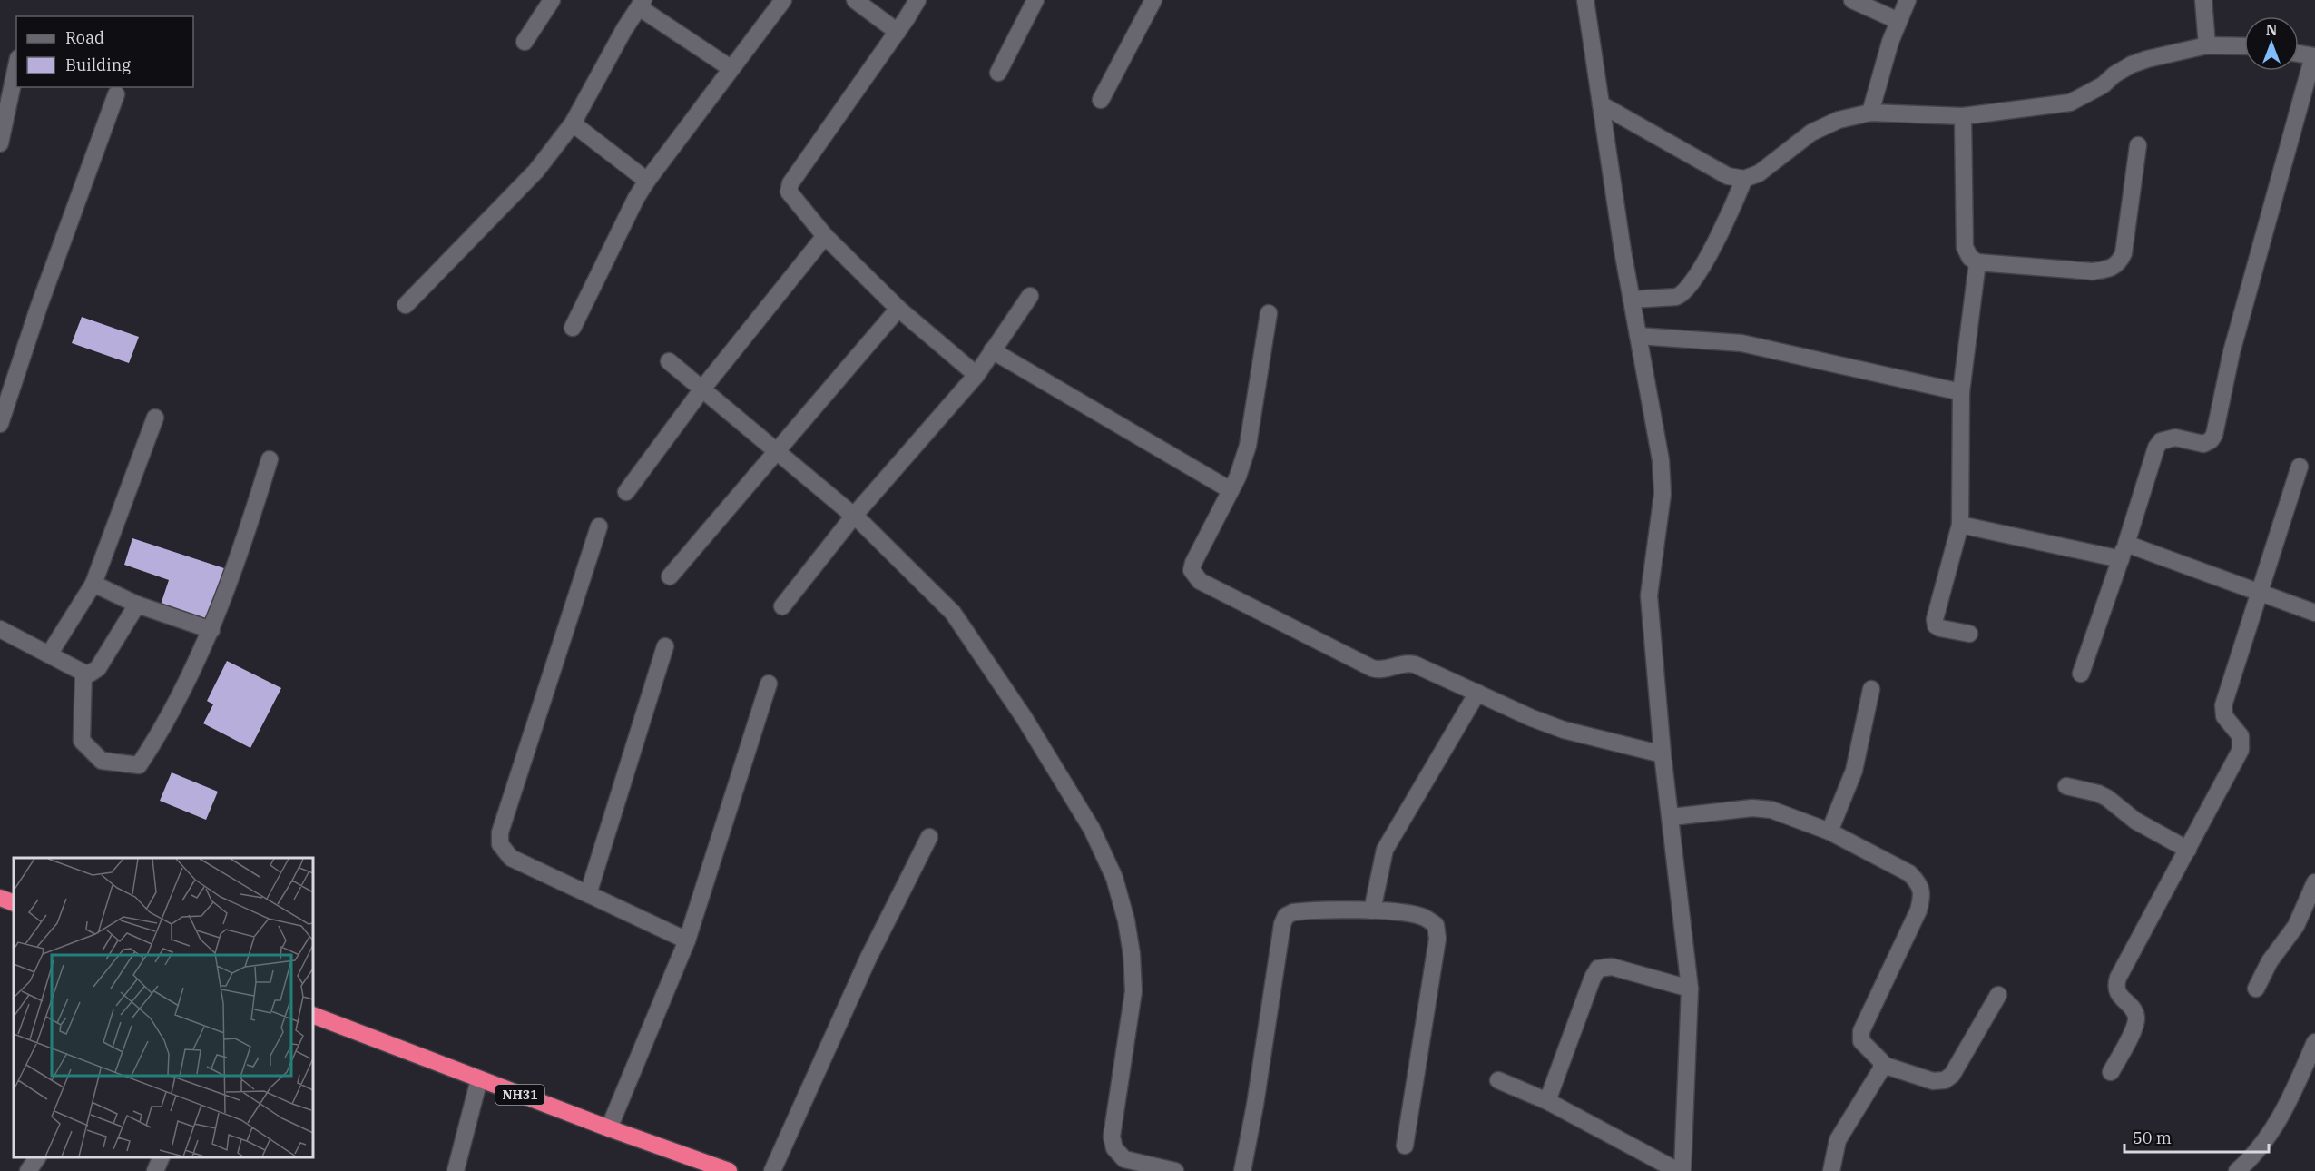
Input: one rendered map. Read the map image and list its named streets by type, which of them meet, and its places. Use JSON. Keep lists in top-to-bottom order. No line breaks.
{"streets":{"highway":["NH31"]},"legend":["Road","Building"],"scale_bar":"50 m","north":"top"}
